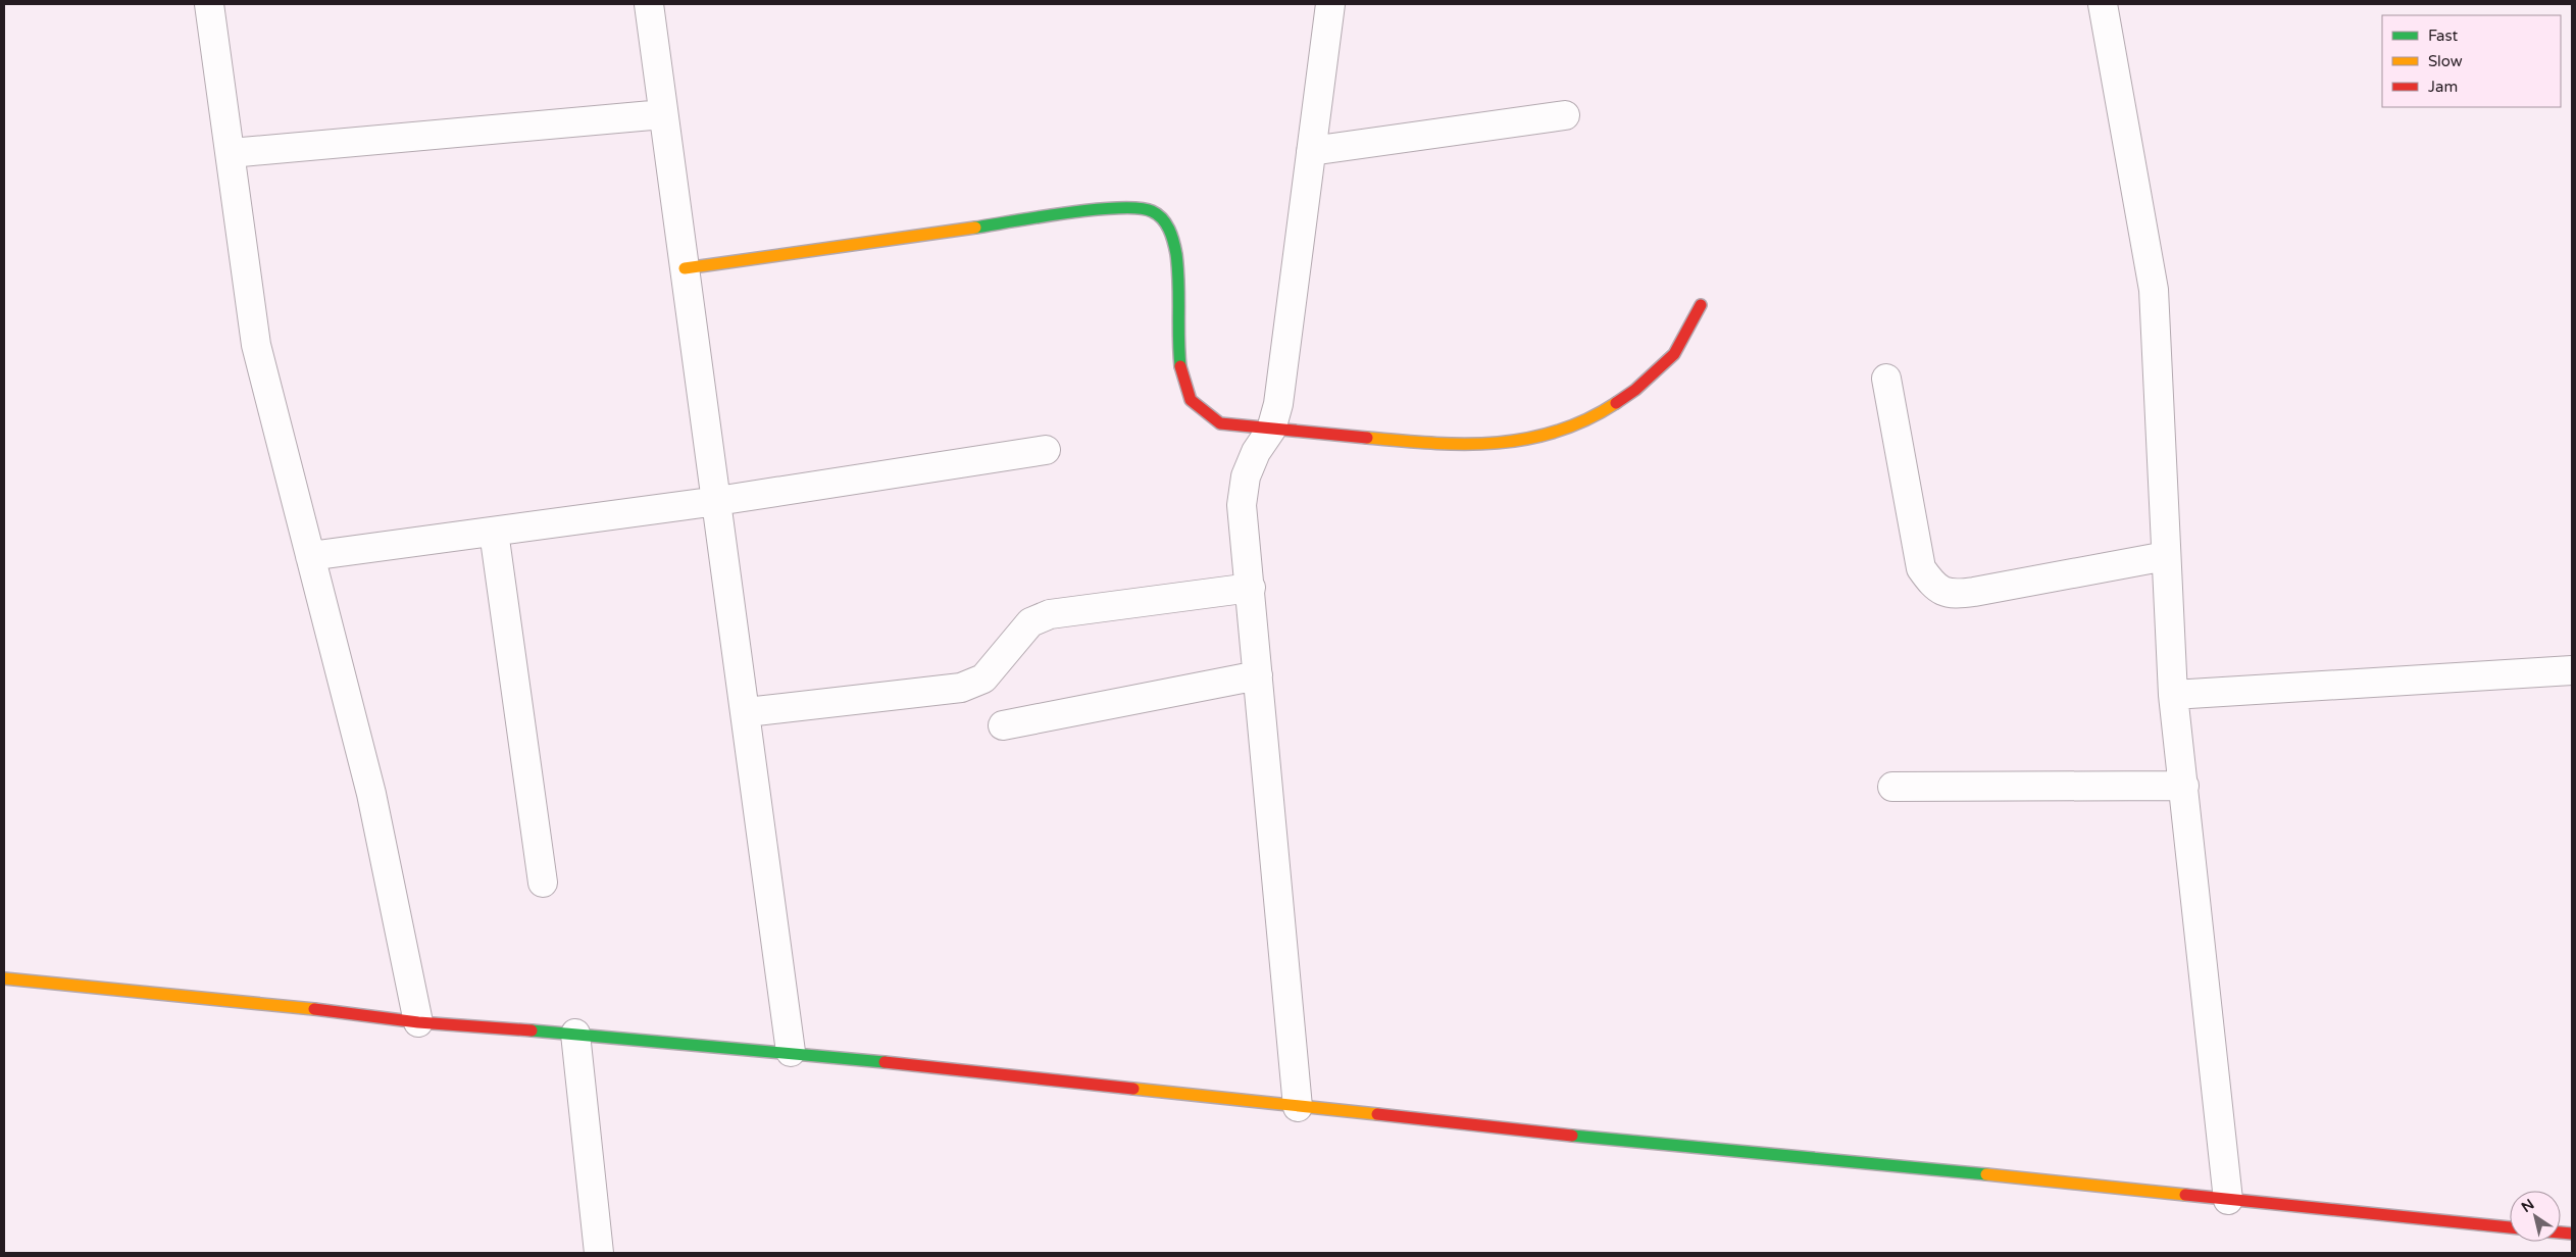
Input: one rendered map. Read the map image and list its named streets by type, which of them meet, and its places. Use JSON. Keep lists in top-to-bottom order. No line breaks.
{"legend":["Fast","Slow","Jam"],"north":"top left"}
